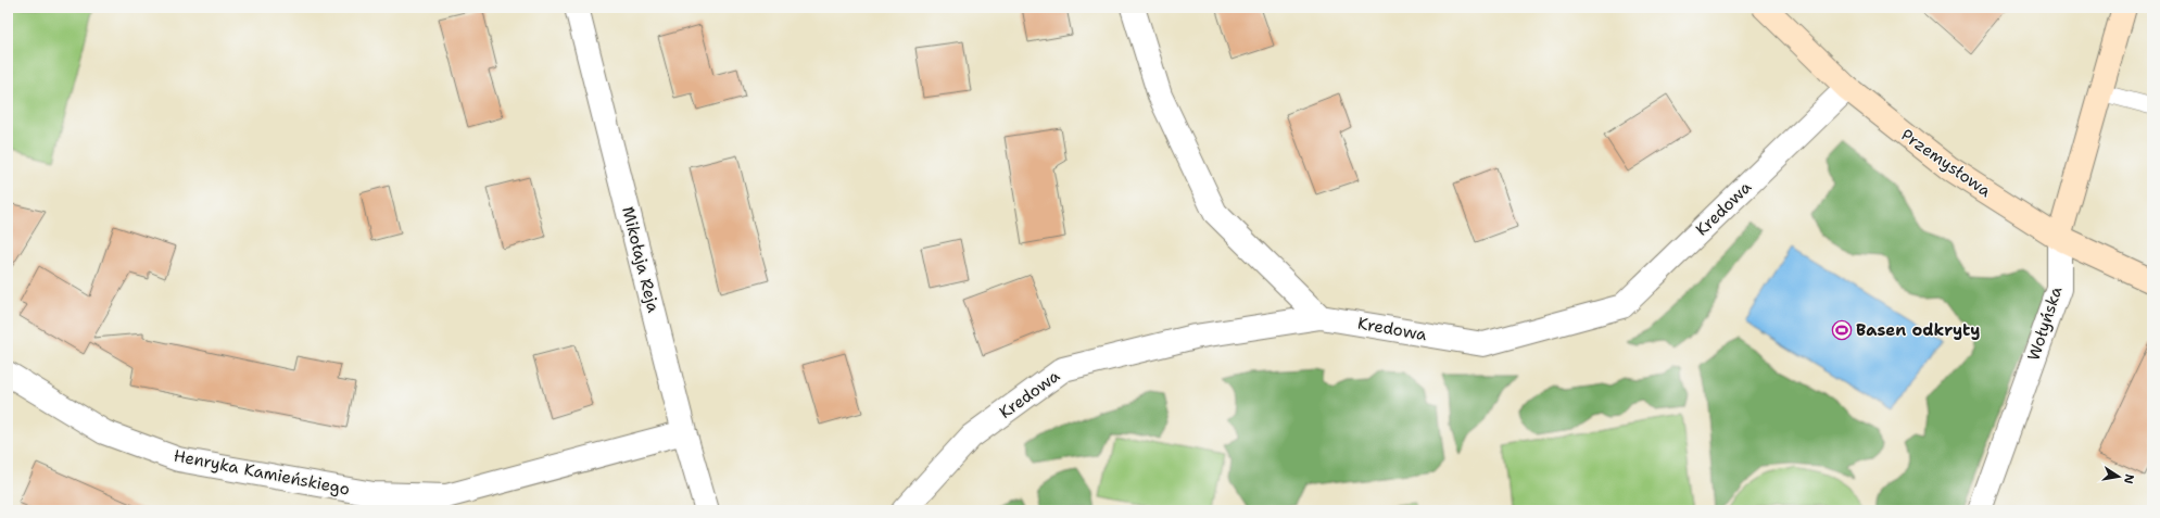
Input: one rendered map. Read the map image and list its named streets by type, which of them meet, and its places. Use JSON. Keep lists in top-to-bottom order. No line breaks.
{"streets":{"main road":["Przemysłowa","Wołyńska"],"street":["Kredowa","Mikołaja Reja","Henryka Kamieńskiego"]},"crossings":[["Przemysłowa","Kredowa"],["Przemysłowa","Wołyńska"],["Mikołaja Reja","Henryka Kamieńskiego"]],"places":{"sports":["Basen odkryty"]},"north":"right"}
